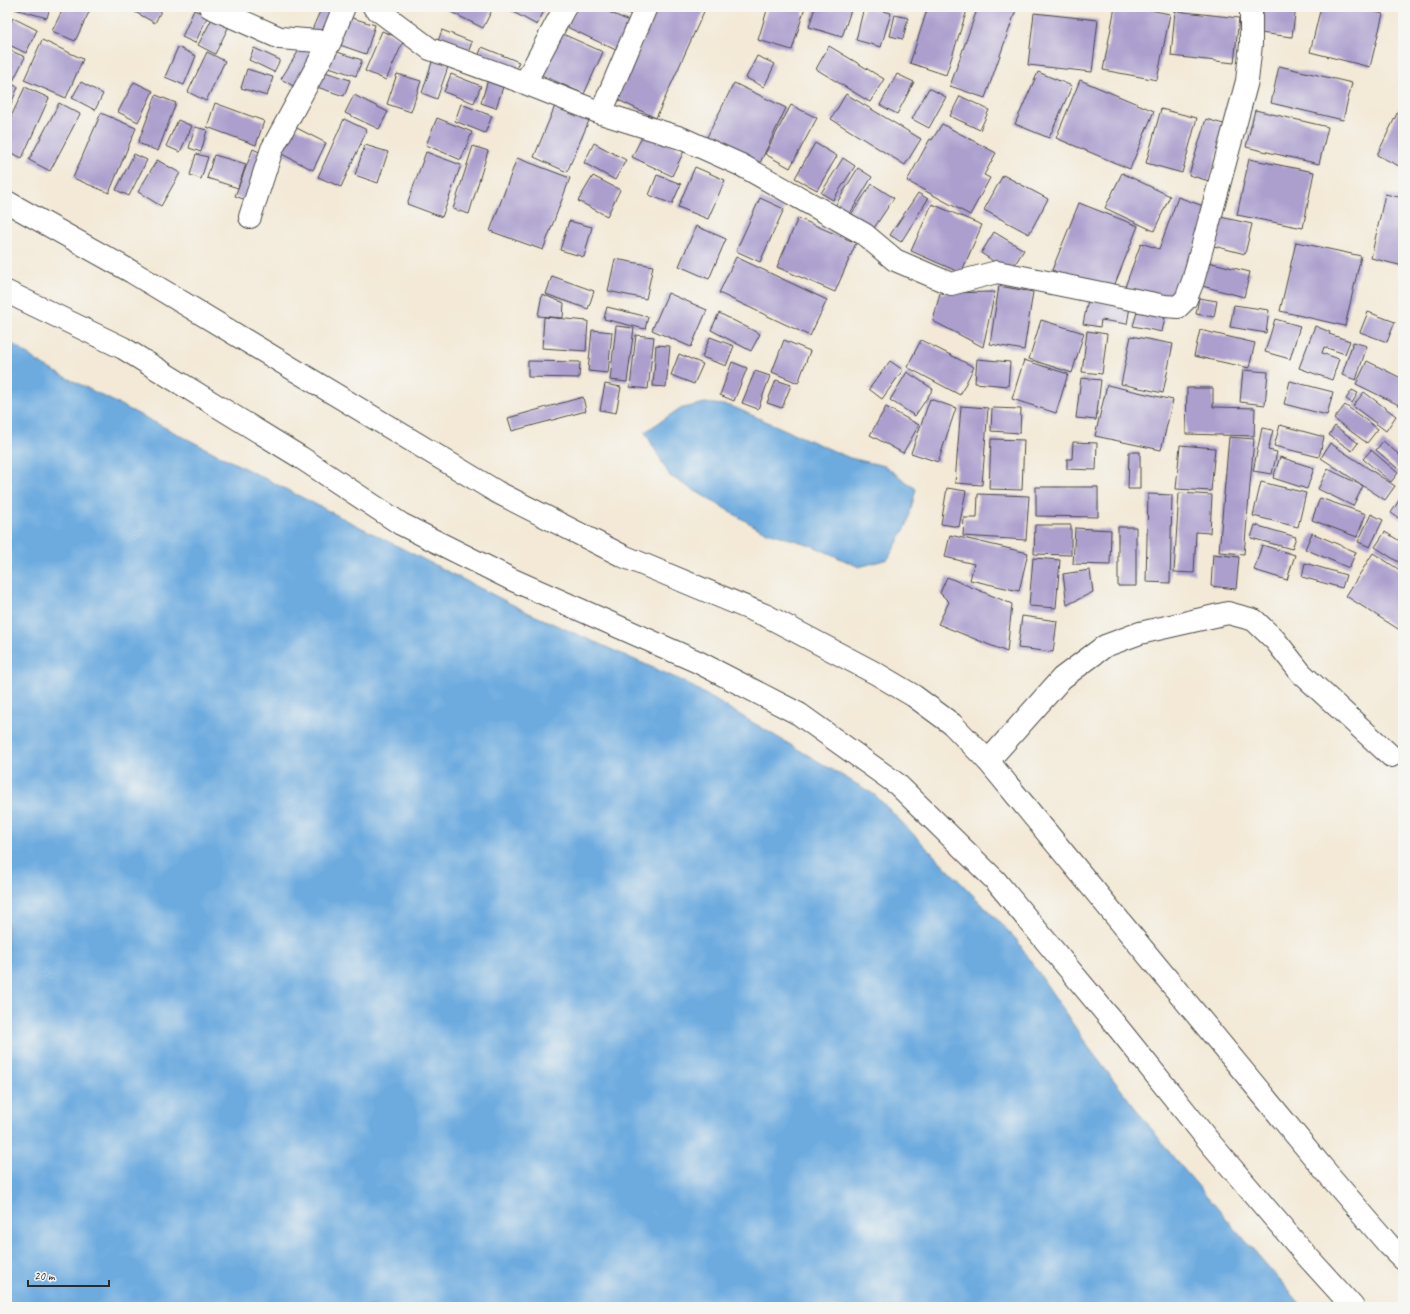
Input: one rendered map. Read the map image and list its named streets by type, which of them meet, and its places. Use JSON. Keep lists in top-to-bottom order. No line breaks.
{"scale_bar":"20 m"}
